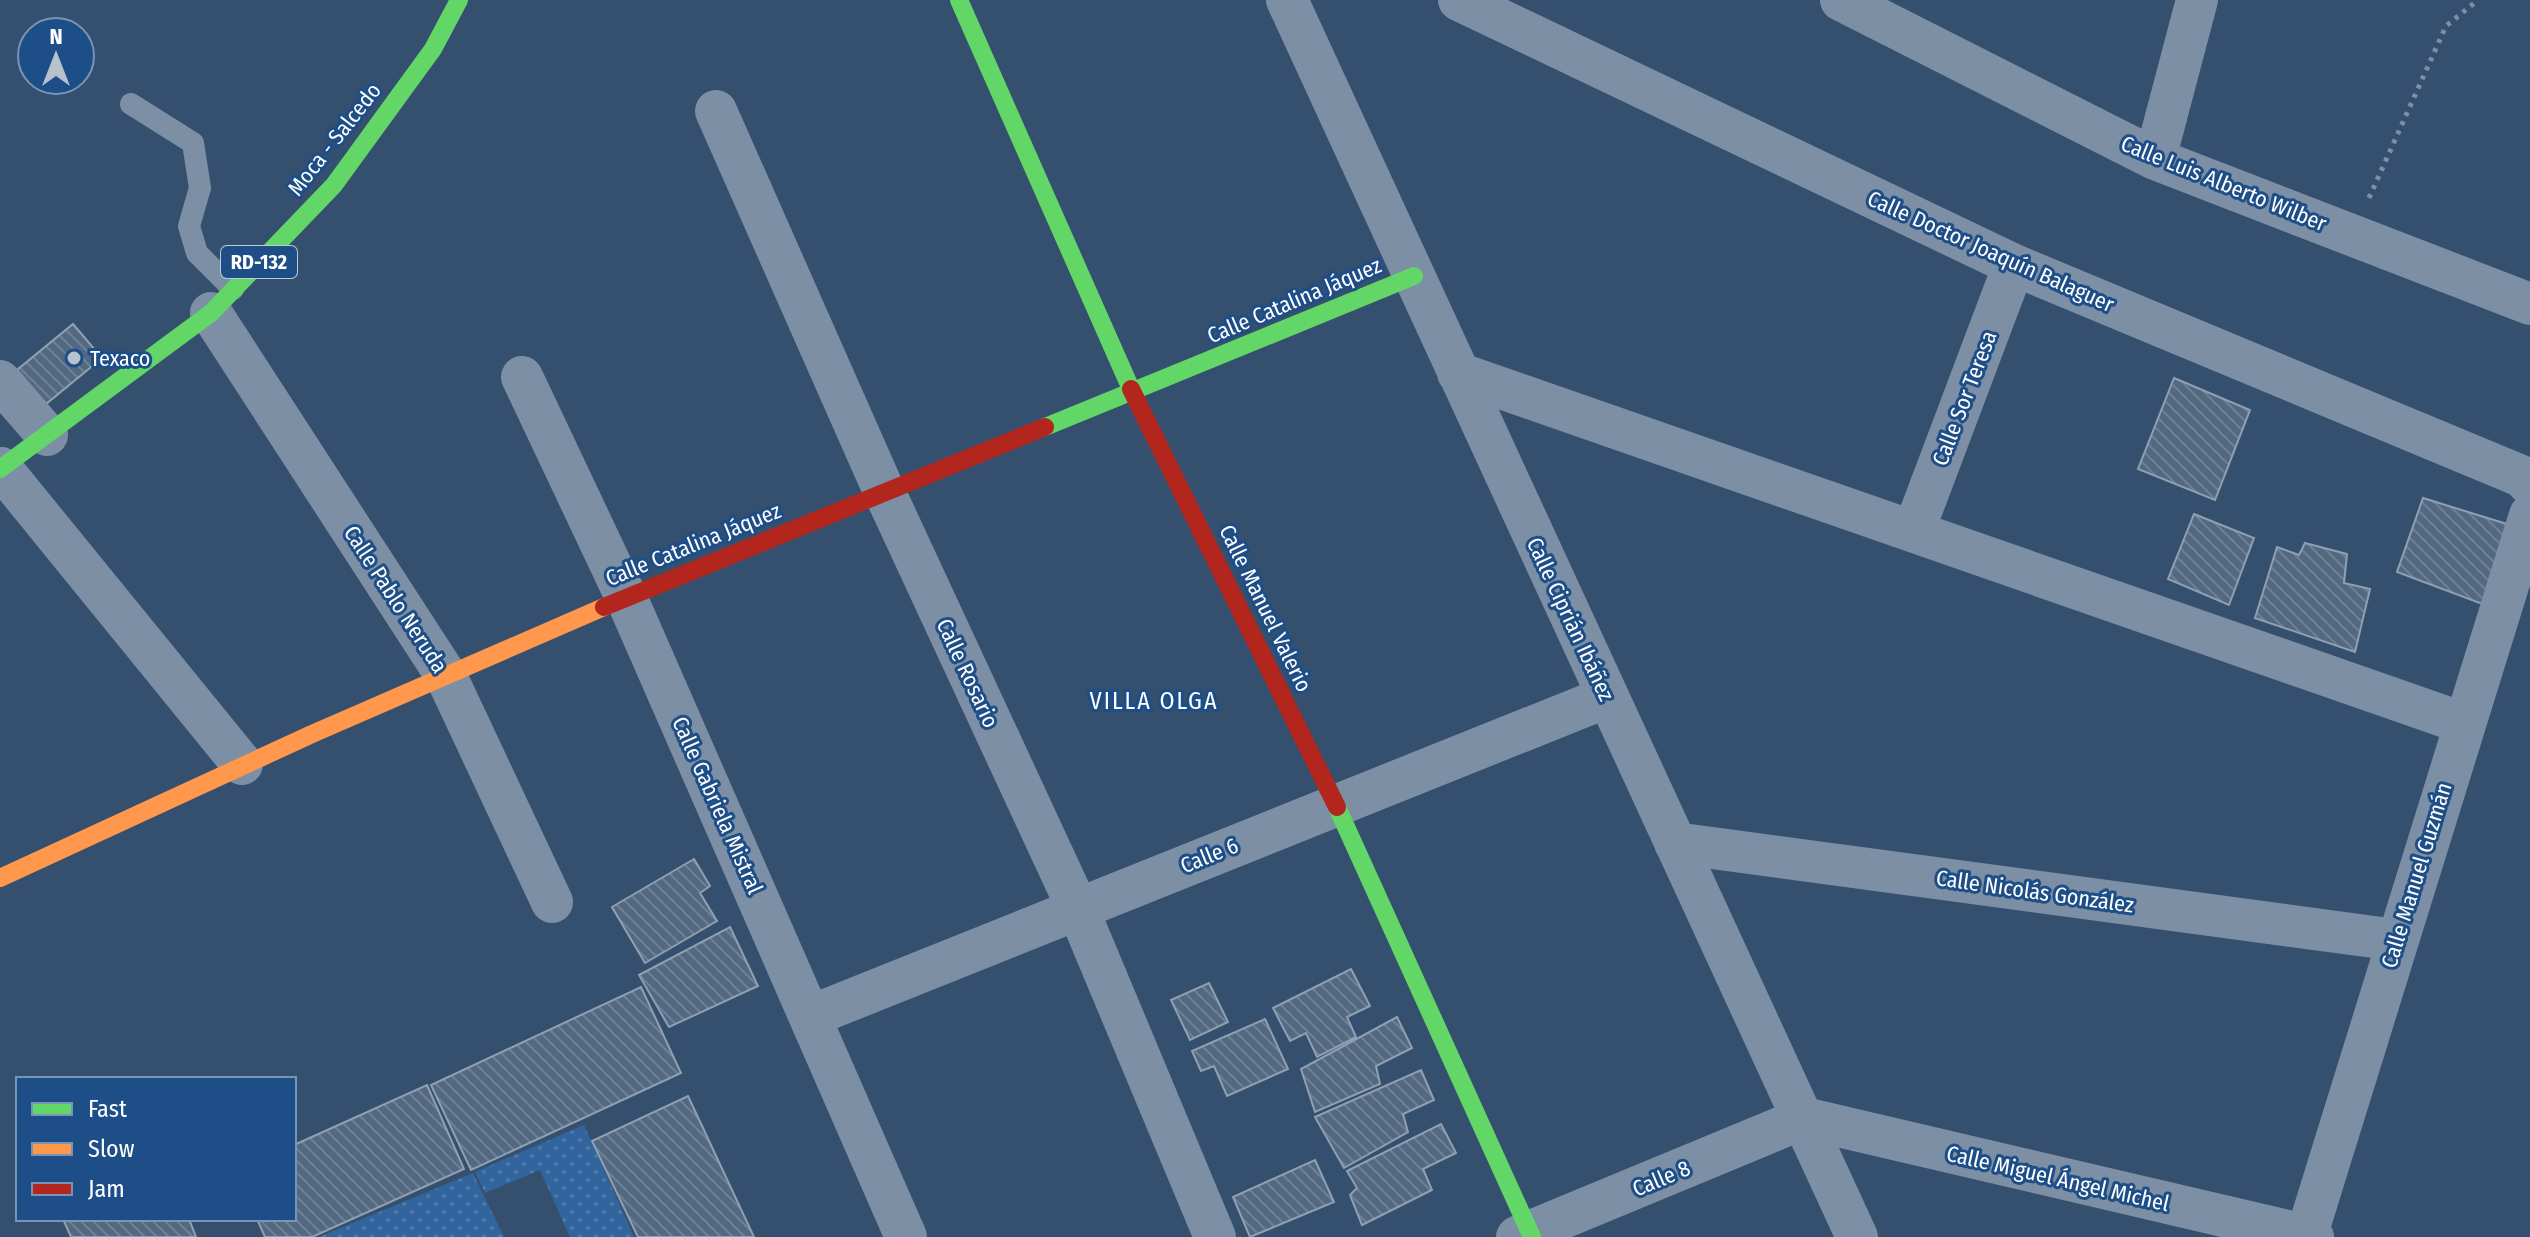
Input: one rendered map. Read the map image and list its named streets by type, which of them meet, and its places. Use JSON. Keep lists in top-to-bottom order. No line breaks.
{"streets":{"street":["Moca - Salcedo","Calle Luis Alberto Wilber","Calle Doctor Joaquín Balaguer","RD-132","Calle Catalina Jáquez","Calle Sor Teresa","Calle Pablo Neruda","Calle Manuel Valerio","Calle Ciprián Ibáñez","Calle Rosario","Calle Gabriela Mistral","Calle 6","Calle Manuel Guzmán","Calle Nicolás González","Calle 8","Calle Miguel Ángel Michel"]},"crossings":[["Moca - Salcedo","Calle Pablo Neruda"],["Calle Doctor Joaquín Balaguer","Calle Sor Teresa"],["Calle Catalina Jáquez","Calle Pablo Neruda"],["Calle Catalina Jáquez","Calle Manuel Valerio"],["Calle Catalina Jáquez","Calle Ciprián Ibáñez"],["Calle Catalina Jáquez","Calle Rosario"],["Calle Catalina Jáquez","Calle Gabriela Mistral"],["Calle Manuel Valerio","Calle 6"],["Calle Manuel Valerio","Calle 8"],["Calle Ciprián Ibáñez","Calle 6"],["Calle Ciprián Ibáñez","Calle Nicolás González"],["Calle Ciprián Ibáñez","Calle 8"],["Calle Ciprián Ibáñez","Calle Miguel Ángel Michel"],["Calle Rosario","Calle 6"],["Calle Gabriela Mistral","Calle 6"],["Calle Manuel Guzmán","Calle Nicolás González"],["Calle Manuel Guzmán","Calle Miguel Ángel Michel"],["Calle 8","Calle Miguel Ángel Michel"]],"districts":["VILLA OLGA"],"places":["Texaco"],"legend":["Fast","Slow","Jam"],"north":"top"}
